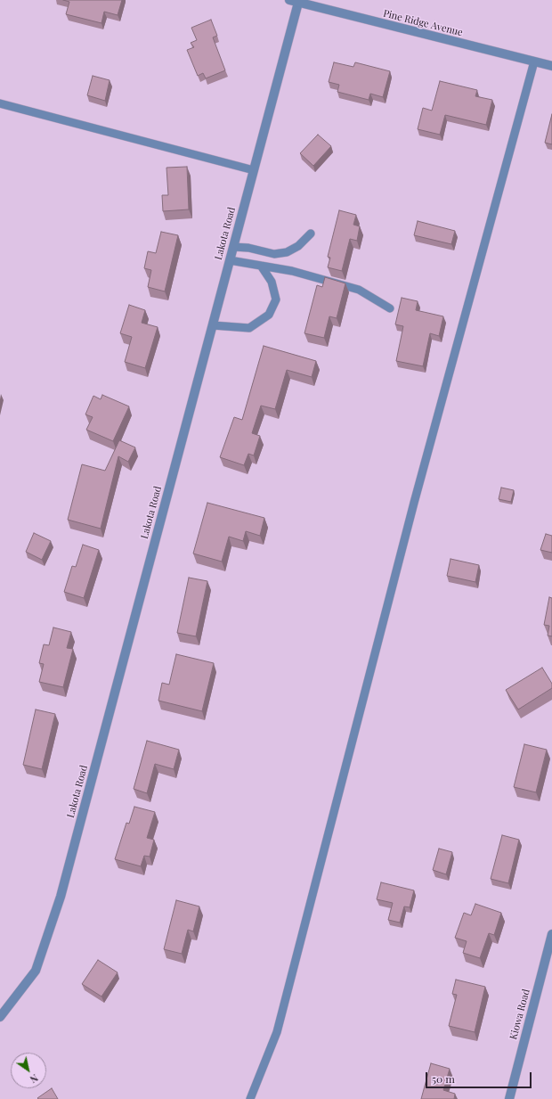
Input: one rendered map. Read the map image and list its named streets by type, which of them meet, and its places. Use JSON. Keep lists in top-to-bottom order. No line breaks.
{"streets":{"street":["Pine Ridge Avenue","Lakota Road","Kiowa Road"]},"crossings":[["Pine Ridge Avenue","Lakota Road"]],"scale_bar":"50 m","north":"bottom right"}
